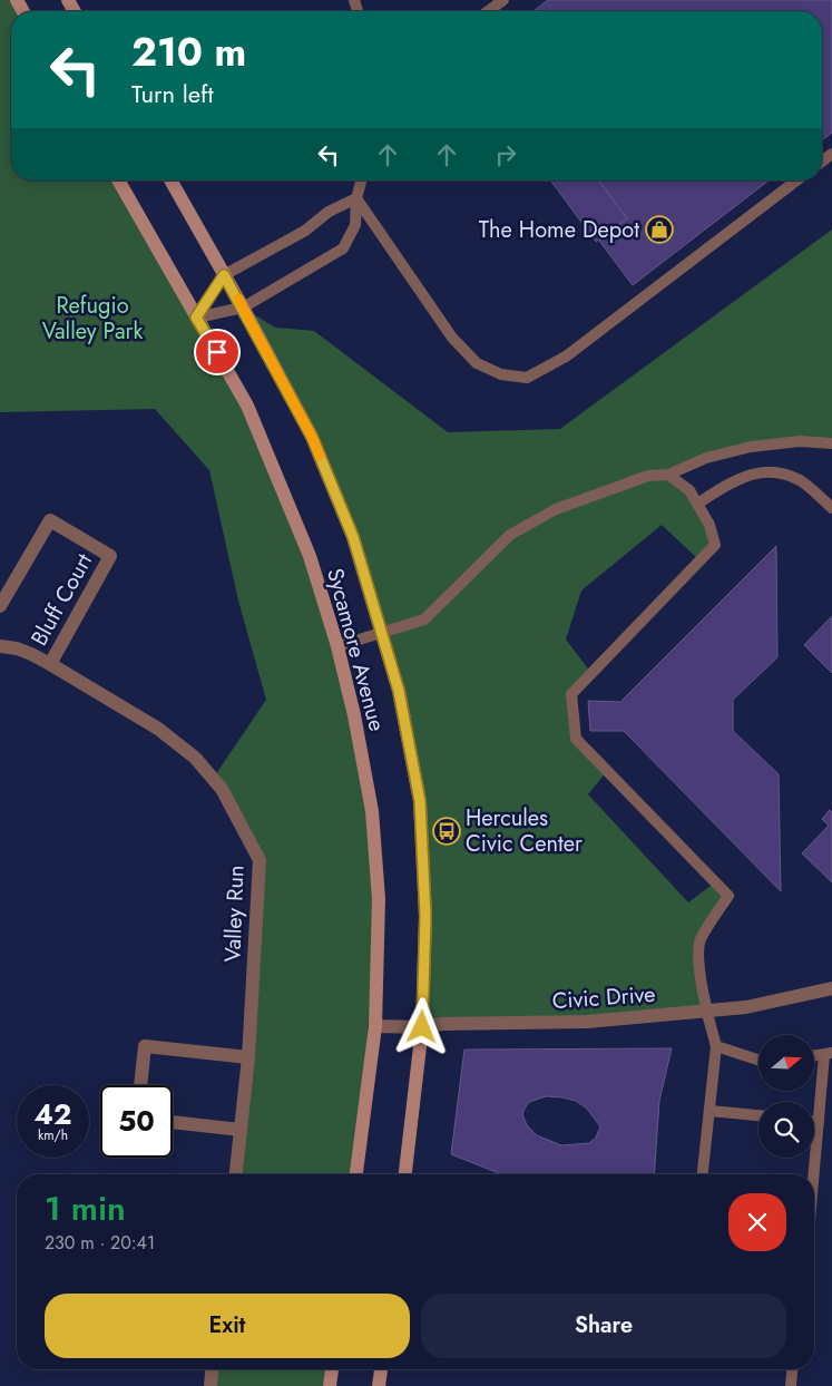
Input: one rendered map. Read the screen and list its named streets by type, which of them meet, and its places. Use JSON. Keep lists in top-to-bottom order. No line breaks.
{"streets":{"main road":["Sycamore Avenue"],"street":["Bluff Court","Valley Run","Civic Drive"]},"crossings":[["Bluff Court","Valley Run"],["Sycamore Avenue","Civic Drive"]],"parks":["Refugio Valley Park"],"places":{"shop":["The Home Depot"],"bus stop":["Hercules Civic Center"]},"north":"right","page":{"turn":["210 m","Turn left"],"speed":"42 km/h","limit":"50","heading":["1 min","230 m · 20:41"],"buttons":["Exit","Share"]}}
